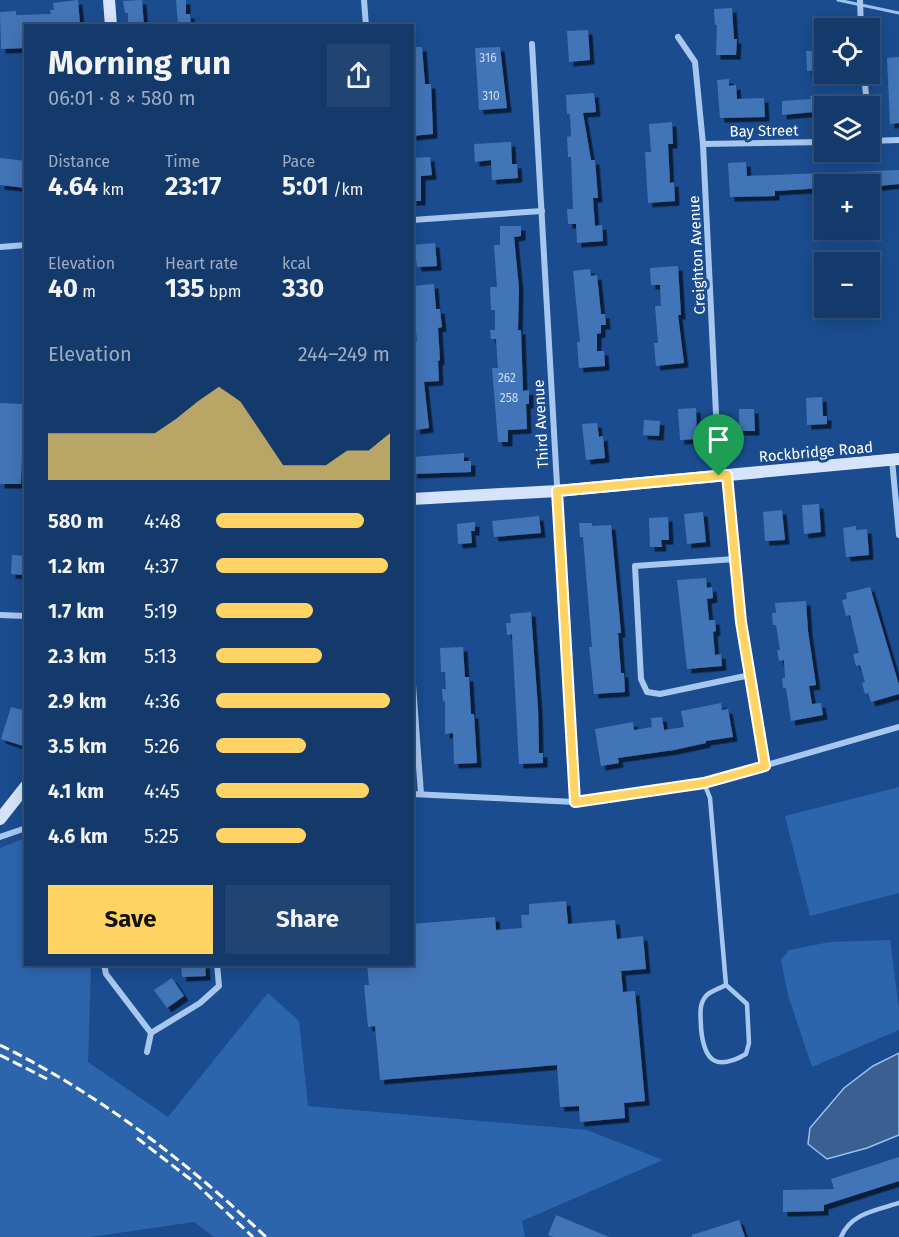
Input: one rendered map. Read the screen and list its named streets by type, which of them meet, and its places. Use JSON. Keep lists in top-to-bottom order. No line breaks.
{"streets":{"street":["Bay Street","Creighton Avenue","Third Avenue","Rockbridge Road"]},"crossings":[["Bay Street","Creighton Avenue"],["Creighton Avenue","Rockbridge Road"],["Third Avenue","Rockbridge Road"]],"house_numbers":["316","310","262","258"],"page":{"map_buttons":["+","−"],"heading":["Morning run","06:01 · 8 × 580 m"],"stats":[["Distance","4.64 km"],["Time","23:17"],["Pace","5:01 /km"],["Elevation","40 m"],["Heart rate","135 bpm"],["kcal","330"]],"chart":["Elevation","244–249 m"],"list":[{"name":"580 m","note":"4:48"},{"name":"1.2 km","note":"4:37"},{"name":"1.7 km","note":"5:19"},{"name":"2.3 km","note":"5:13"},{"name":"2.9 km","note":"4:36"},{"name":"3.5 km","note":"5:26"},{"name":"4.1 km","note":"4:45"},{"name":"4.6 km","note":"5:25"}],"buttons":["Save","Share"]}}
